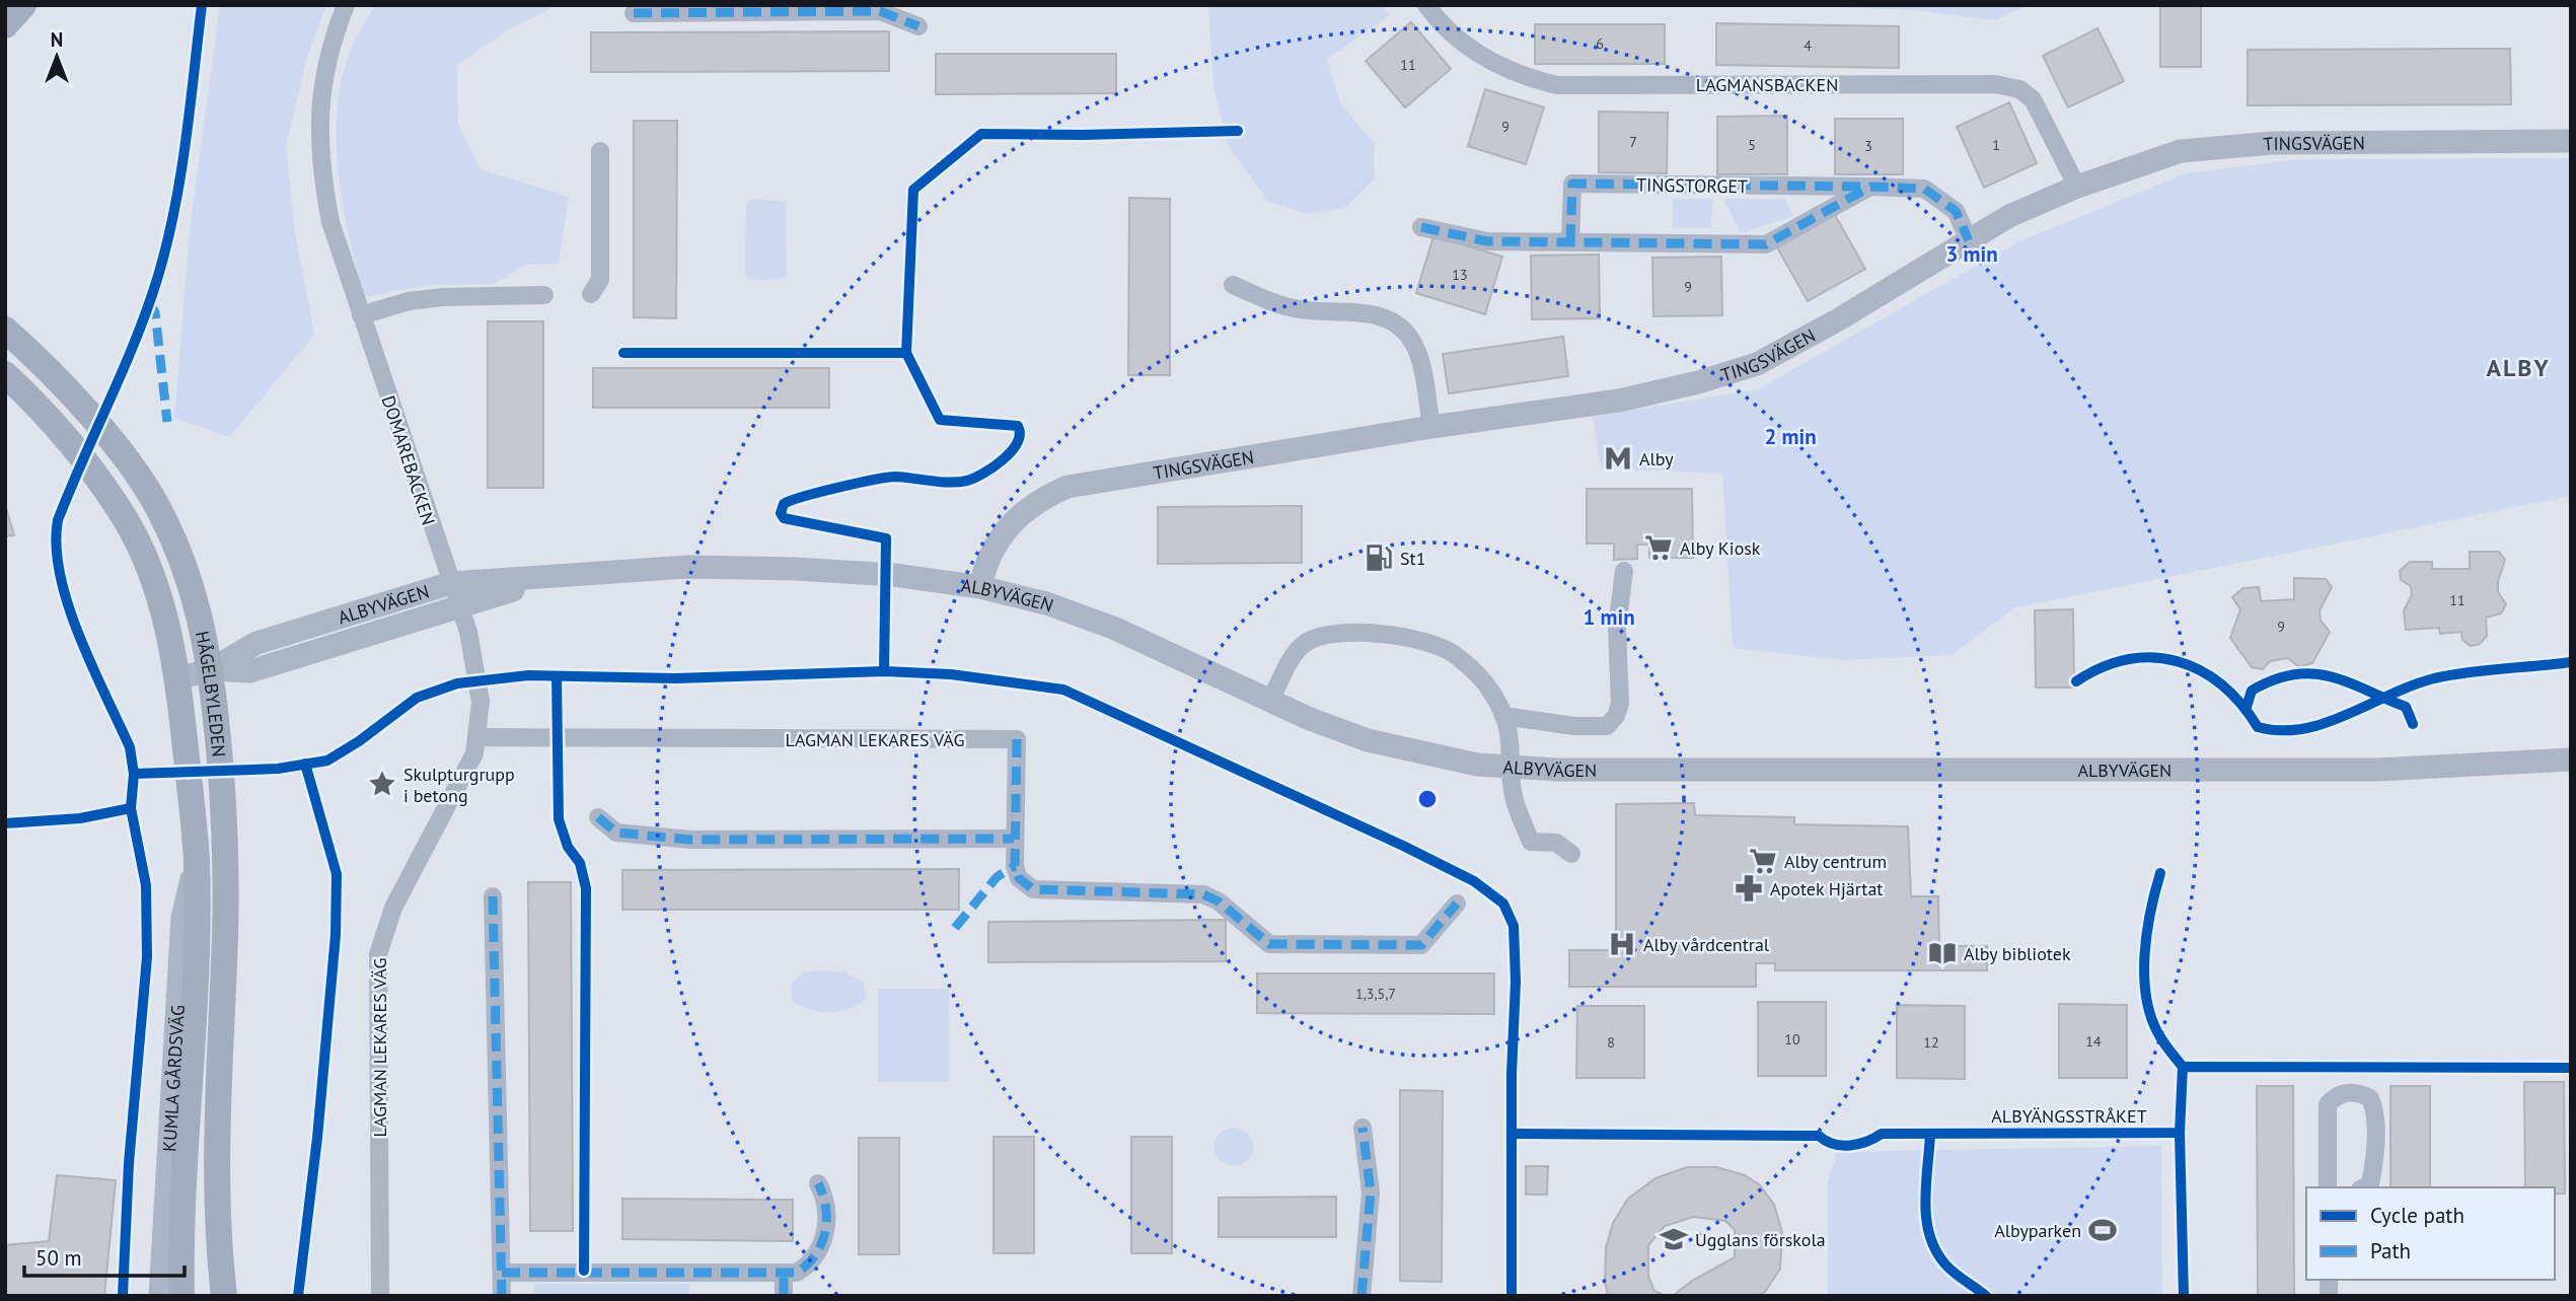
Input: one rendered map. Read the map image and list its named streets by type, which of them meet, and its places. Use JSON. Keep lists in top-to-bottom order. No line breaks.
{"streets":{"main road":["HÅGELBYLEDEN"],"street":["LAGMANSBACKEN","TINGSVÄGEN","TINGSTORGET","DOMAREBACKEN","ALBYVÄGEN","LAGMAN LEKARES VÄG","KUMLA GÅRDSVÄG"],"cycle path":["ALBYÄNGSSTRÅKET"]},"crossings":[["LAGMANSBACKEN","TINGSVÄGEN"],["TINGSVÄGEN","TINGSTORGET"],["TINGSVÄGEN","ALBYVÄGEN"],["DOMAREBACKEN","ALBYVÄGEN"],["DOMAREBACKEN","LAGMAN LEKARES VÄG"],["ALBYVÄGEN","HÅGELBYLEDEN"],["ALBYVÄGEN","LAGMAN LEKARES VÄG"],["HÅGELBYLEDEN","KUMLA GÅRDSVÄG"]],"districts":["ALBY"],"places":{"metro station":["Alby"],"supermarket":["Alby Kiosk","Alby centrum"],"fuel station":["St1"],"place":["Skulpturgrupp i betong"],"pharmacy":["Apotek Hjärtat"],"hospital":["Alby vårdcentral"],"library":["Alby bibliotek"],"sports":["Albyparken"],"school or university":["Ugglans förskola"]},"house_numbers":["6","4","11","9","7","5","1","3","13","9","11","9","1,3,5,7","10","14","8","12"],"legend":["Cycle path","Path"],"scale_bar":"50 m","north":"top","rings":["3 min","2 min","1 min"]}
